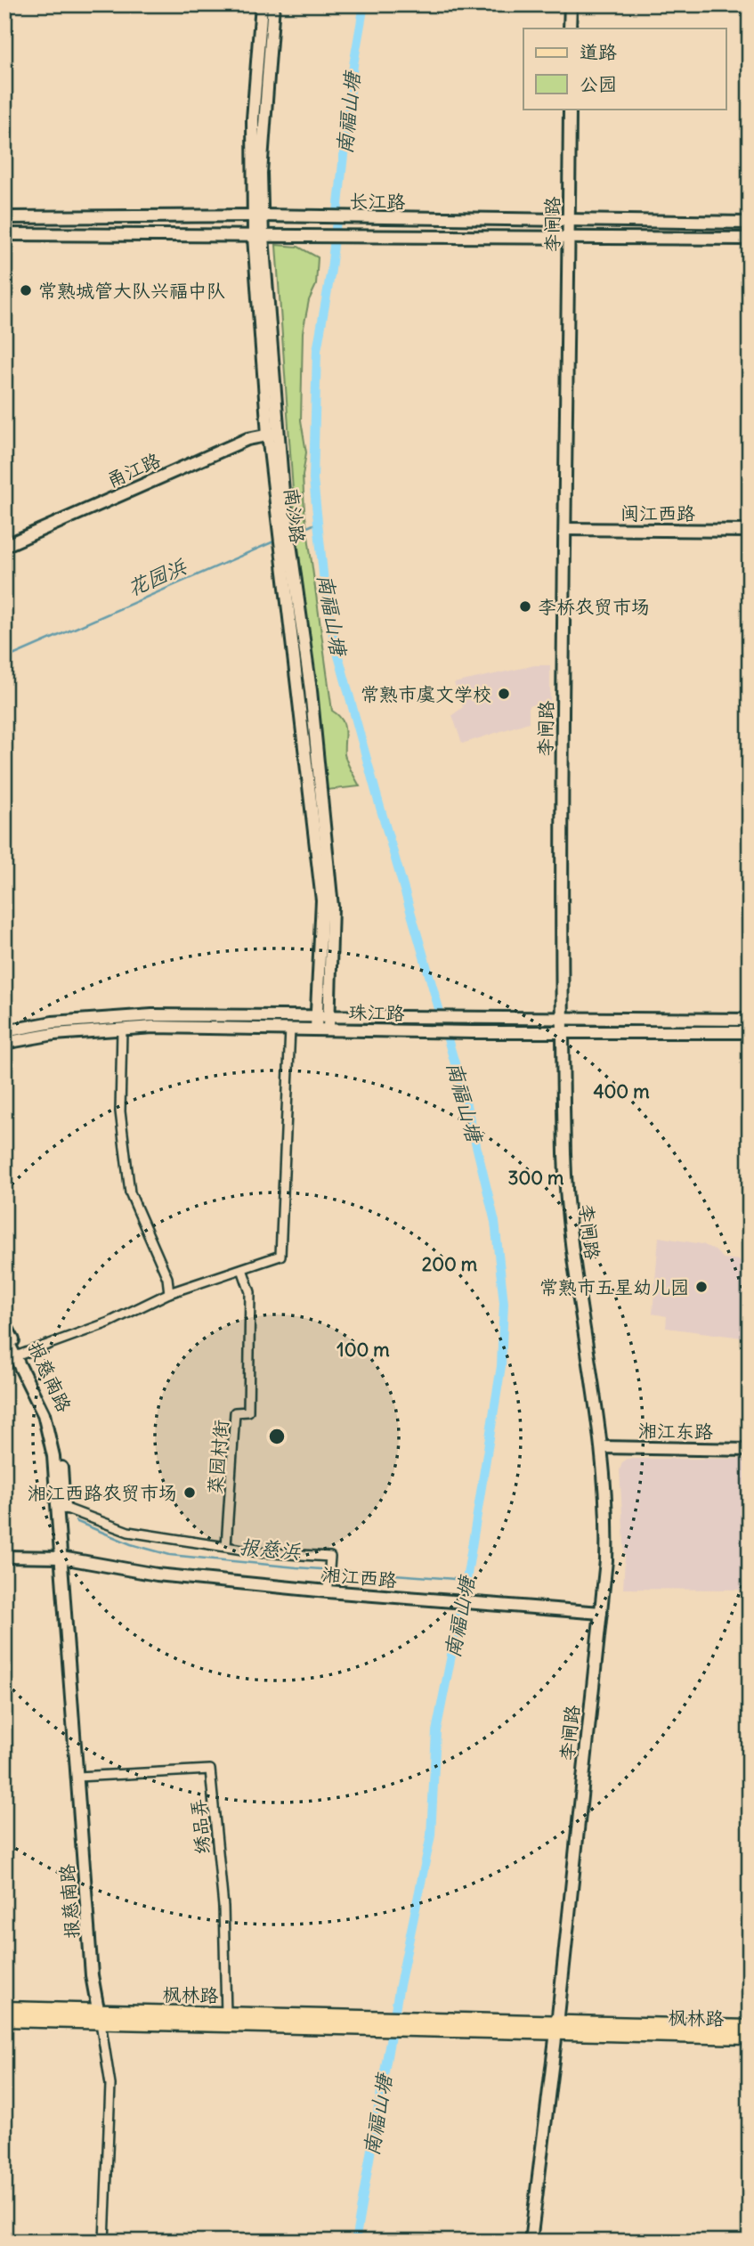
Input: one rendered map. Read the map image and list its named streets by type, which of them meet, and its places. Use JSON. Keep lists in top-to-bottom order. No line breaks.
{"streets":{"main road":["长江路","李闸路","甬江路","闽江西路","南沙路","珠江路","报慈南路","湘江东路","湘江西路","枫林路"],"street":["菜园村街","绣品弄"]},"crossings":[["长江路","李闸路"],["长江路","南沙路"],["李闸路","闽江西路"],["李闸路","珠江路"],["李闸路","湘江东路"],["李闸路","湘江西路"],["李闸路","枫林路"],["甬江路","南沙路"],["南沙路","珠江路"],["报慈南路","湘江西路"],["报慈南路","绣品弄"],["报慈南路","枫林路"],["绣品弄","枫林路"]],"water":["南福山塘","花园浜","报慈浜"],"places":["常熟城管大队兴福中队","李桥农贸市场","常熟市虞文学校","常熟市五星幼儿园","湘江西路农贸市场"],"legend":["道路","公园"],"rings":["400 m","300 m","200 m","100 m"]}
